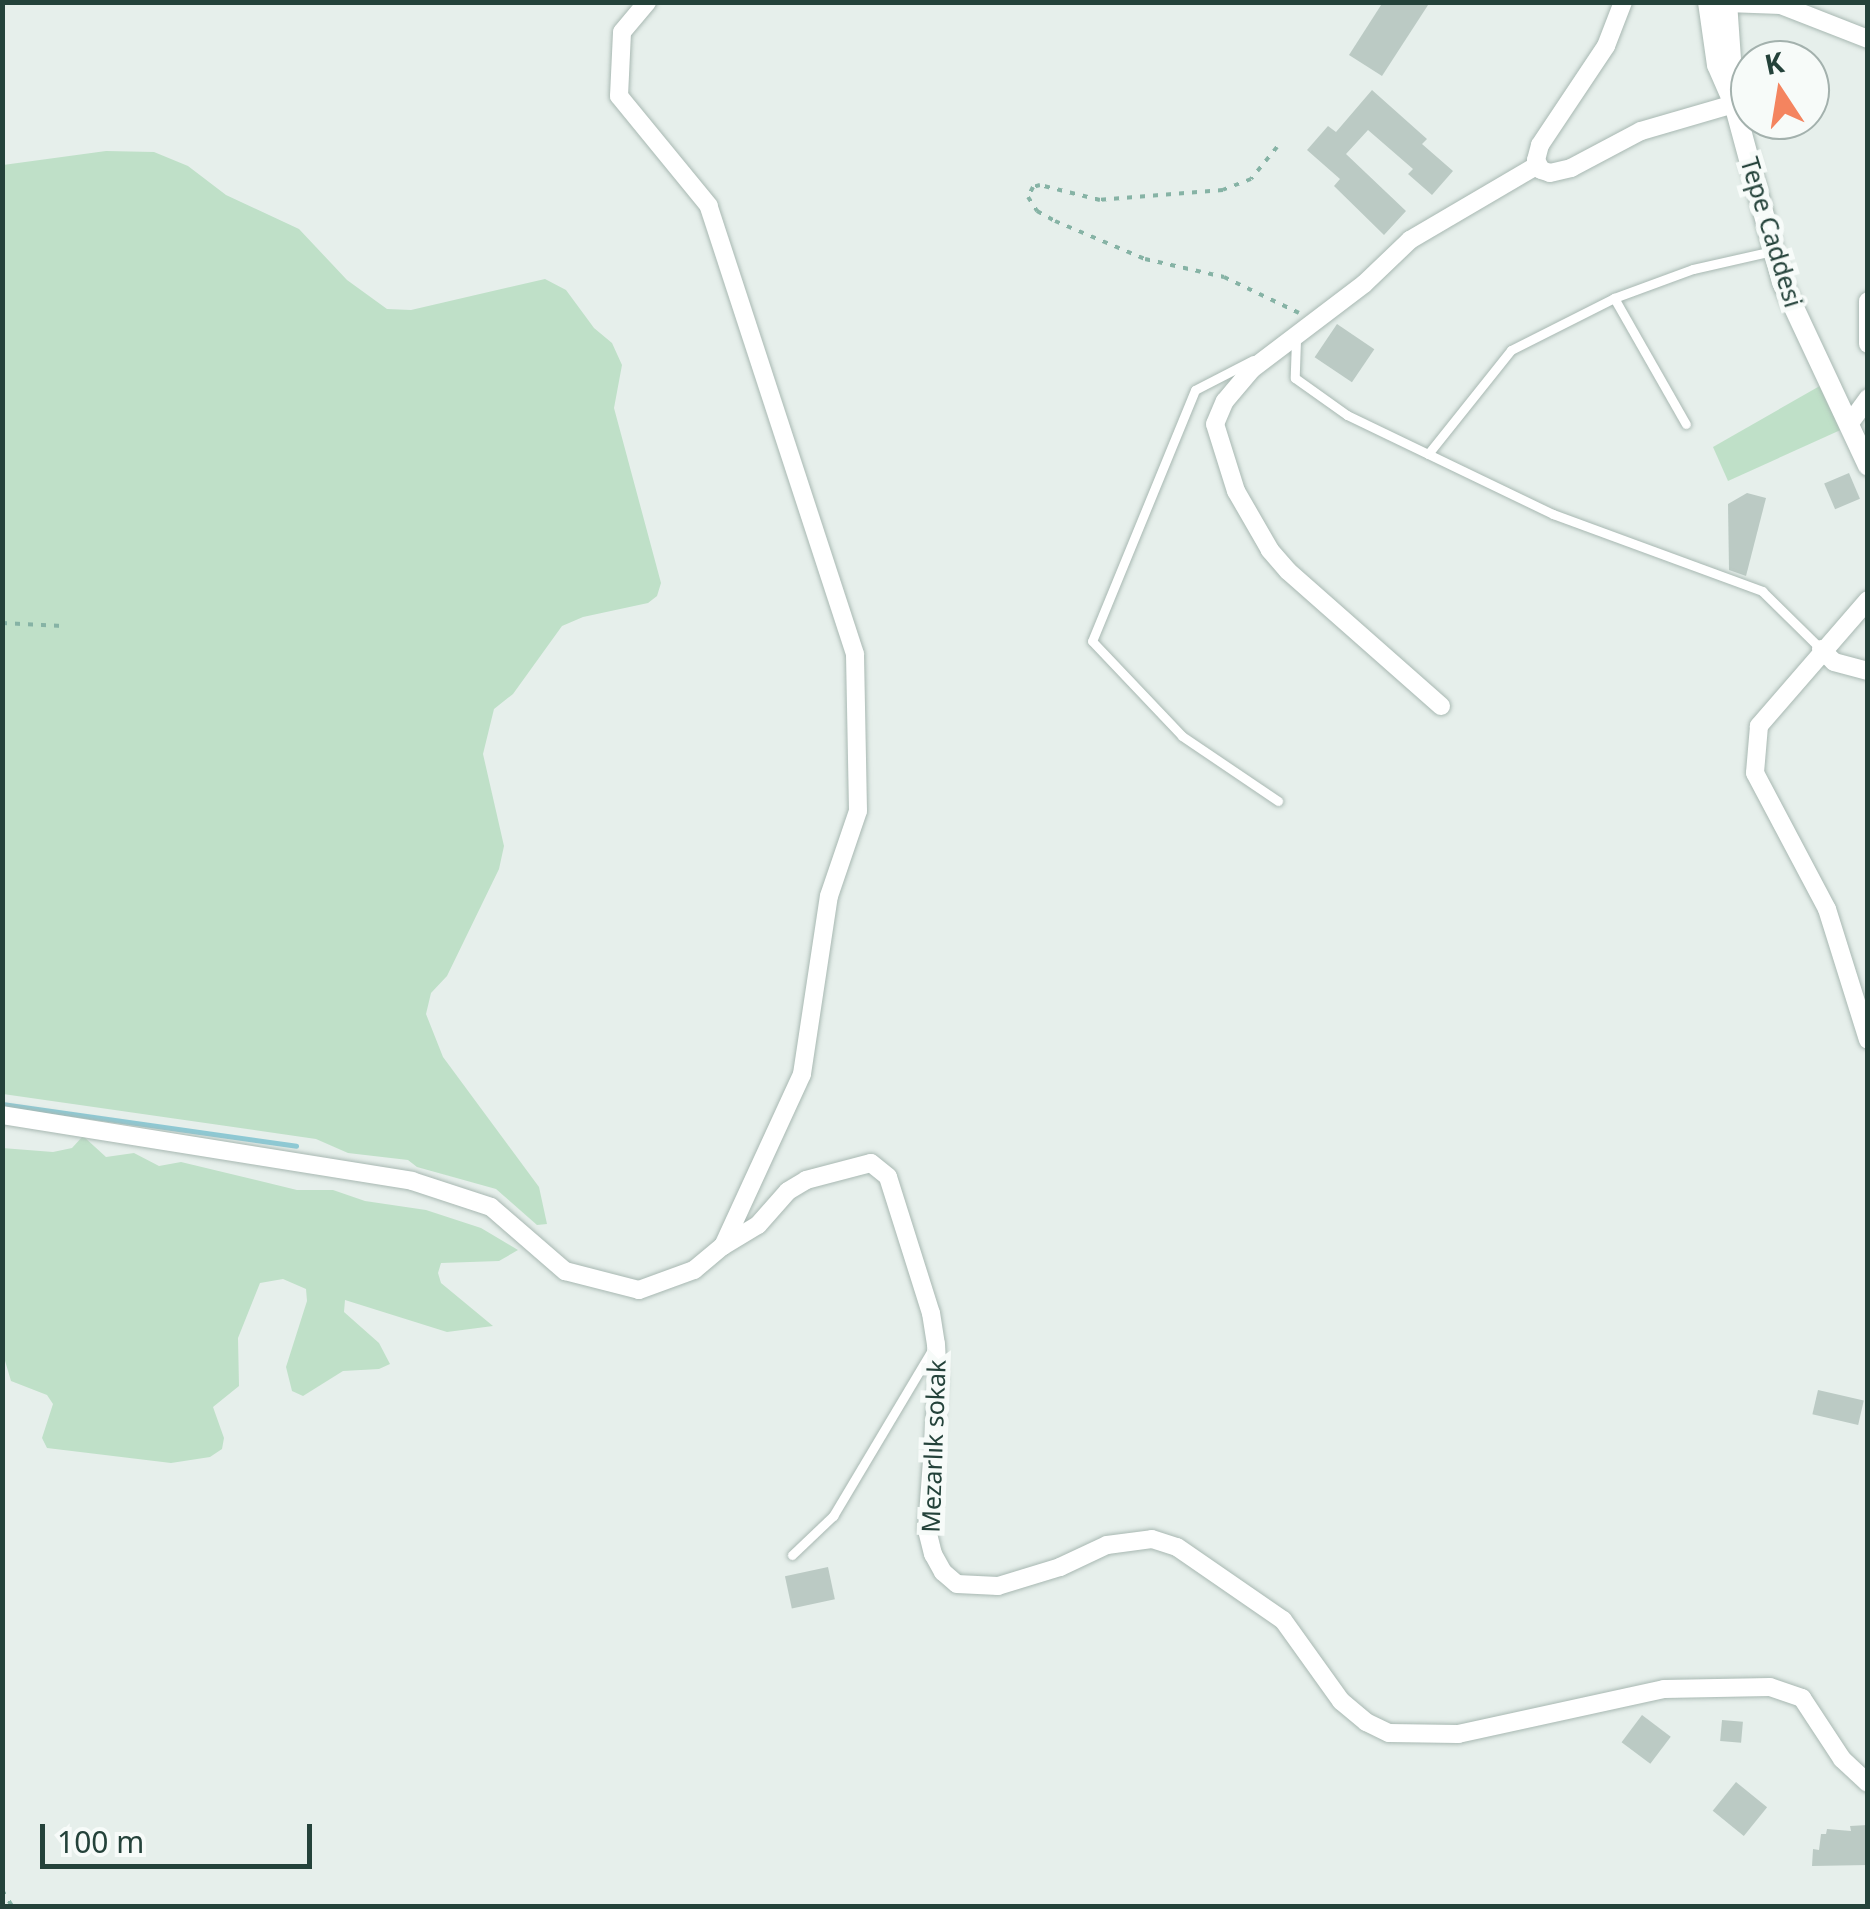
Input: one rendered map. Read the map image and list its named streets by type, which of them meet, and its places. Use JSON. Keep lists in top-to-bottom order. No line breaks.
{"streets":{"street":["Tepe Caddesi","Mezarlık sokak"]},"scale_bar":"100 m","north":"top"}
